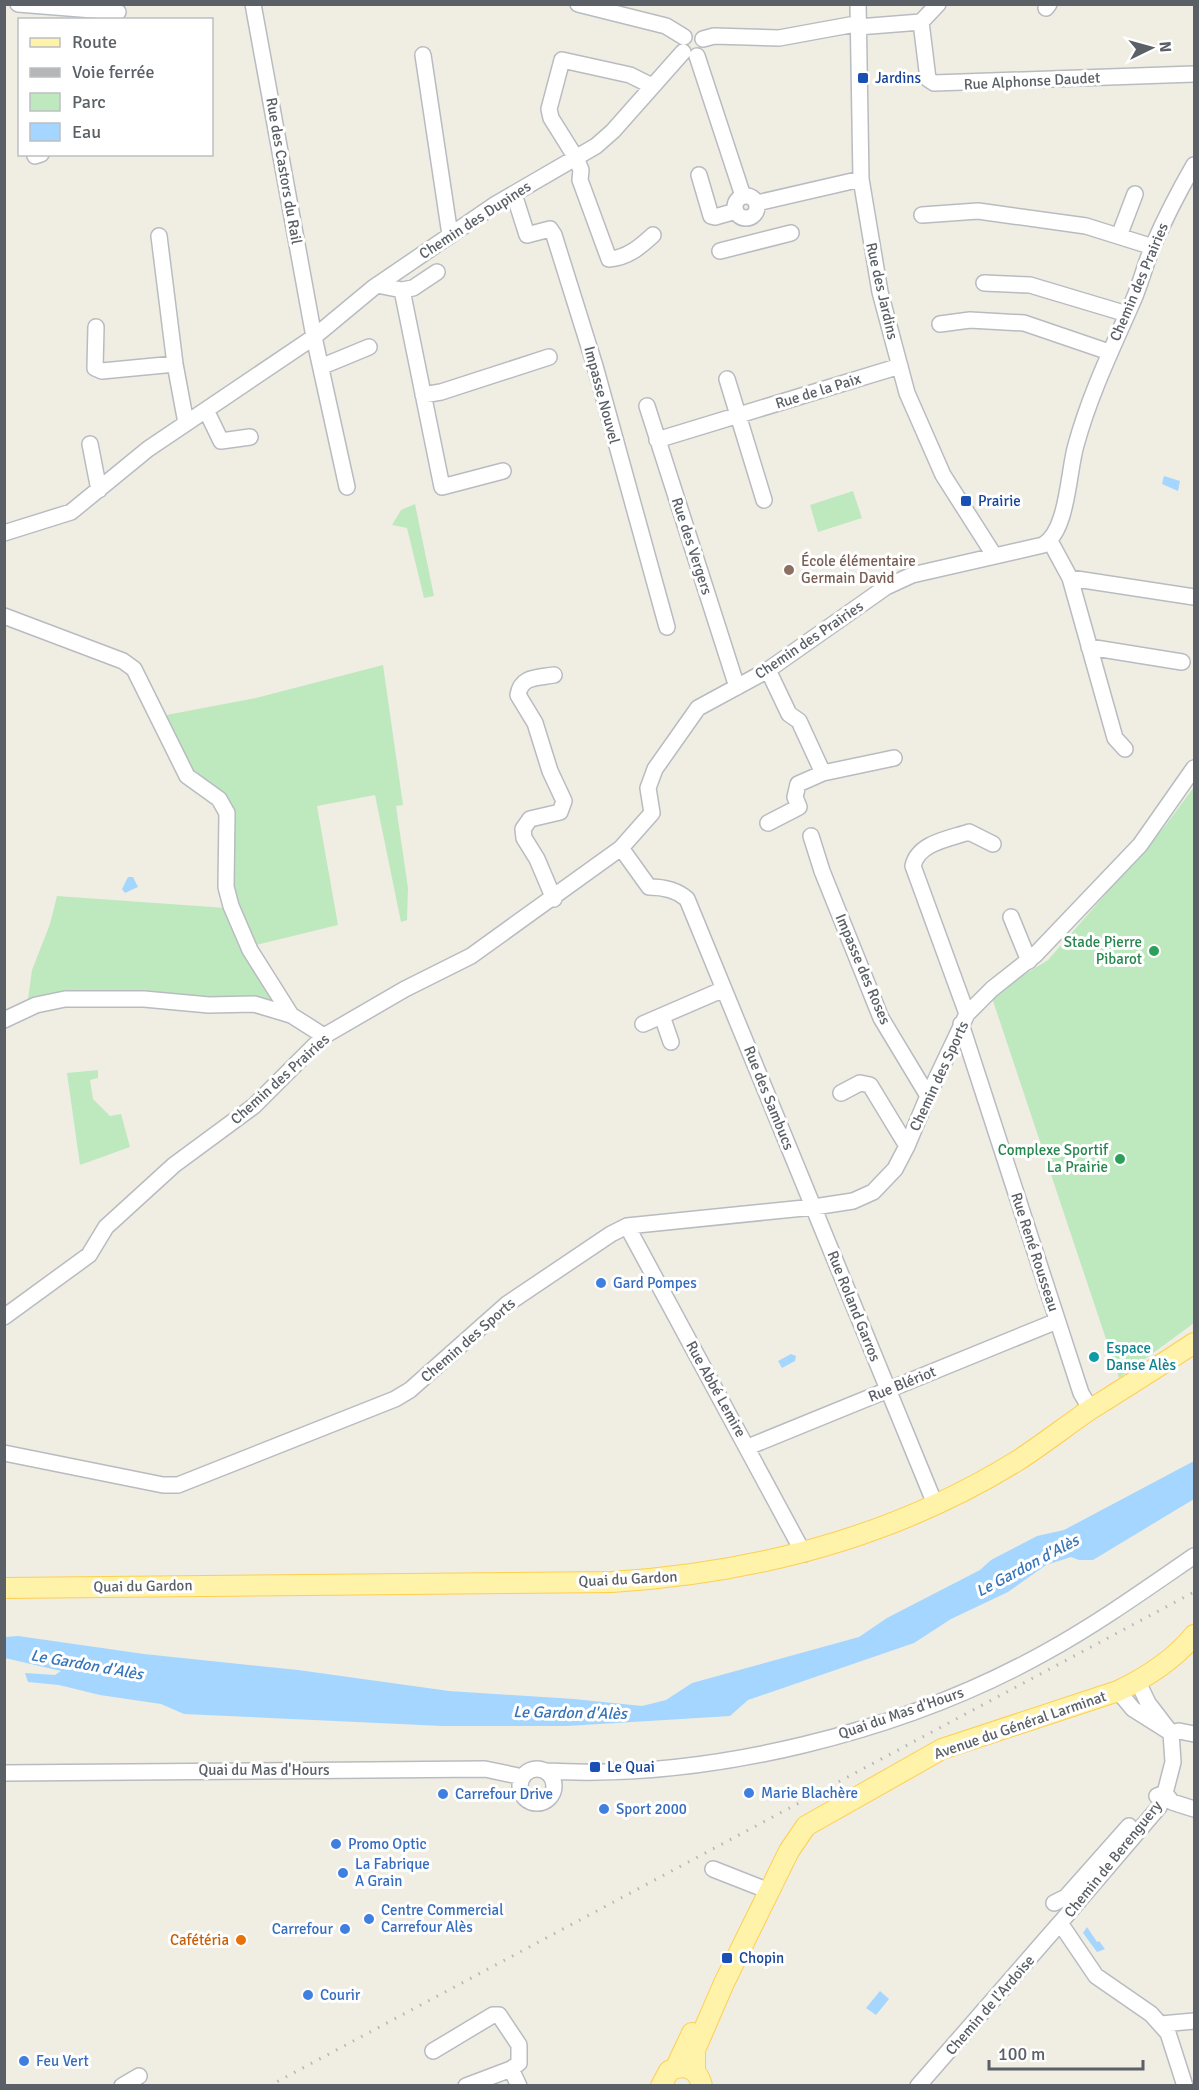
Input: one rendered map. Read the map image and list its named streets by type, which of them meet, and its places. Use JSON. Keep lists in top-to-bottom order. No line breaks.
{"streets":{"main road":["Quai du Gardon","Avenue du Général Larminat"],"street":["Rue Alphonse Daudet","Rue des Castors du Rail","Chemin des Dupines","Chemin des Prairies","Rue des Jardins","Rue de la Paix","Impasse Nouvel","Rue des Vergers","Impasse des Roses","Chemin des Sports","Rue des Sambucs","Rue René Rousseau","Rue Roland Garros","Rue Blériot","Rue Abbé Lemire","Quai du Mas d'Hours","Chemin de Berenguery","Chemin de l'Ardoise"]},"crossings":[["Rue des Castors du Rail","Chemin des Dupines"],["Chemin des Dupines","Impasse Nouvel"],["Chemin des Prairies","Rue des Jardins"],["Chemin des Prairies","Rue des Vergers"],["Chemin des Prairies","Rue des Sambucs"],["Rue des Jardins","Rue de la Paix"],["Rue de la Paix","Rue des Vergers"],["Impasse des Roses","Chemin des Sports"],["Chemin des Sports","Rue des Sambucs"],["Chemin des Sports","Rue René Rousseau"],["Chemin des Sports","Rue Roland Garros"],["Chemin des Sports","Rue Abbé Lemire"],["Rue des Sambucs","Rue Roland Garros"],["Rue René Rousseau","Rue Blériot"],["Rue René Rousseau","Quai du Gardon"],["Rue Roland Garros","Rue Blériot"],["Rue Roland Garros","Quai du Gardon"],["Rue Blériot","Rue Abbé Lemire"],["Rue Abbé Lemire","Quai du Gardon"],["Chemin de Berenguery","Chemin de l'Ardoise"]],"water":["Le Gardon d'Alès"],"places":{"transit":["Jardins","Prairie","Le Quai","Chopin"],"other":["École élémentaire Germain David","Stade Pierre Pibarot","Complexe Sportif La Prairie","Gard Pompes","Espace Danse Alès","Marie Blachère","Carrefour Drive","Sport 2000","Promo Optic","La Fabrique A Grain","Centre Commercial Carrefour Alès","Carrefour","Cafétéria","Courir","Feu Vert"]},"legend":["Route","Voie ferrée","Parc","Eau"],"scale_bar":"100 m","north":"right"}
